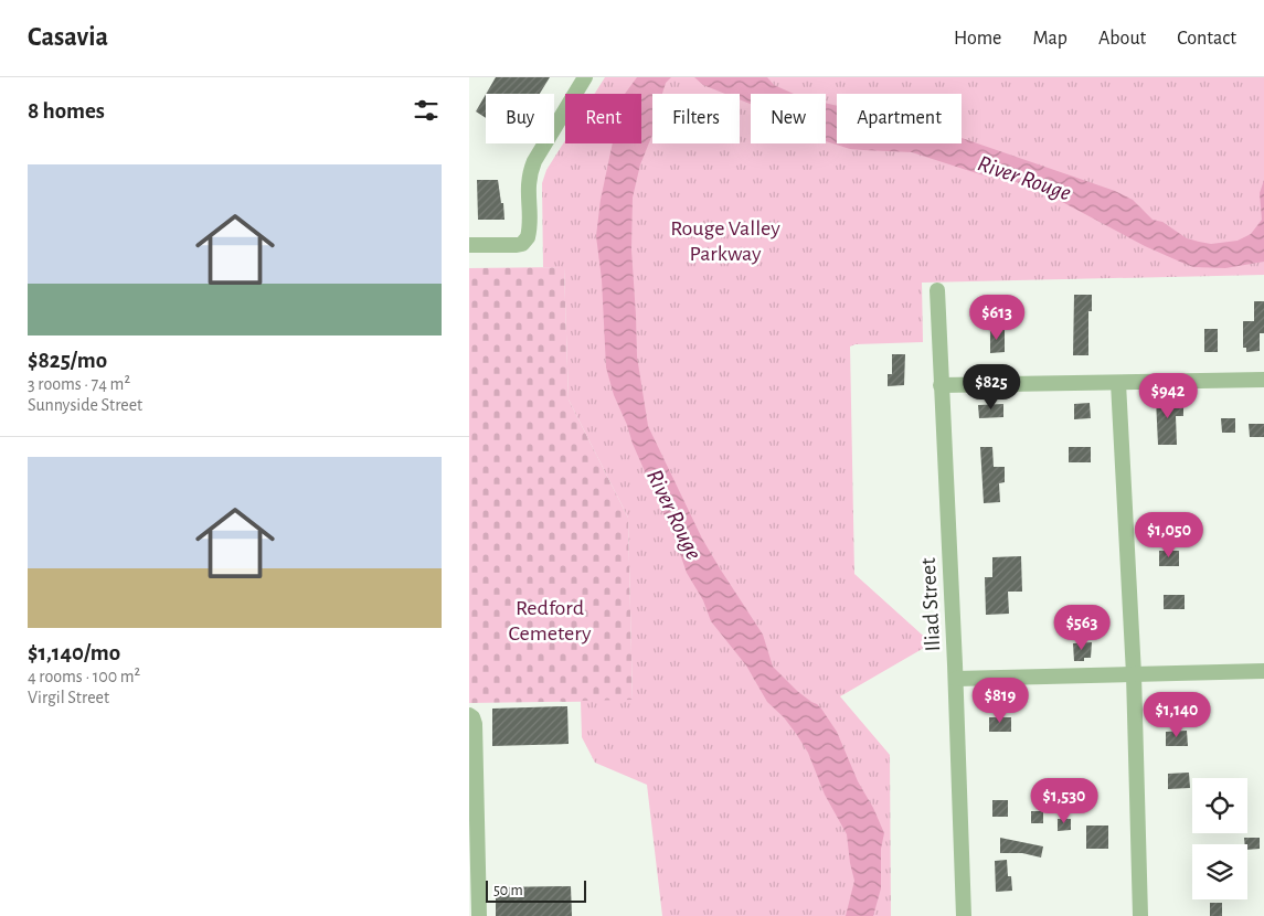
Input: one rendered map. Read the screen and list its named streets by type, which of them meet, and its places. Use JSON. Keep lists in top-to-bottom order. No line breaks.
{"streets":{"street":["Iliad Street"]},"water":["River Rouge"],"parks":["Rouge Valley Parkway","Redford Cemetery"],"scale_bar":"50 m","page":{"header":"Casavia","nav":["Home","Map","About","Contact"],"heading":"8 homes","chip":["Buy","Rent","Filters","New","Apartment"],"list":[{"name":"$825/mo","note":"3 rooms · 74 m² · Sunnyside Street"},{"name":"$1,140/mo","note":"4 rooms · 100 m² · Virgil Street"}],"price":["$613","$825","$942","$1,050","$563","$819","$1,140","$1,530"],"scale":"50 m"}}
